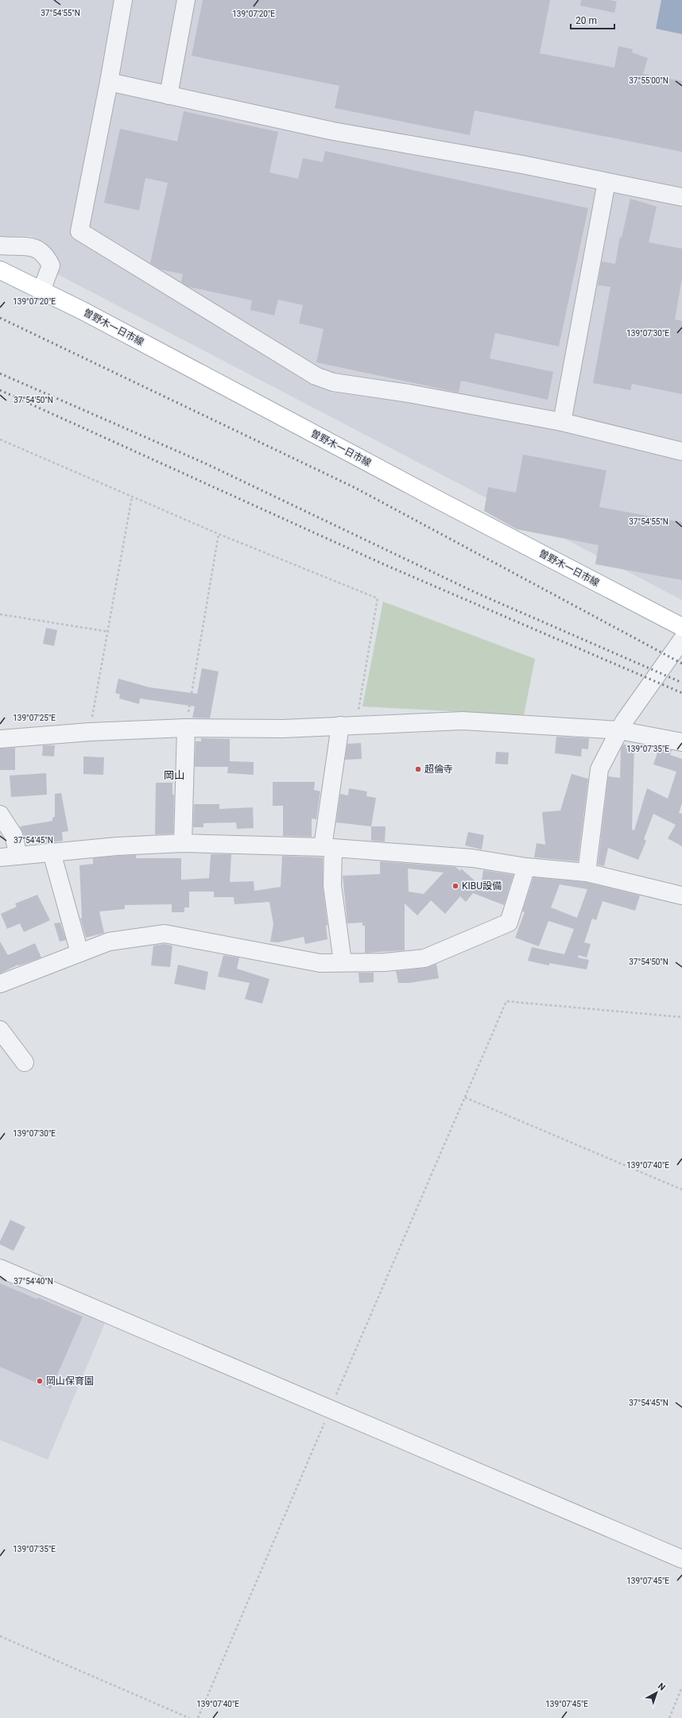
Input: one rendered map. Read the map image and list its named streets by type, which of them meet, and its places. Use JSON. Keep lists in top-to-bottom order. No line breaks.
{"streets":{"main road":["曽野木一日市線"]},"districts":["岡山"],"places":["超倫寺","KIBU設備","岡山保育園"],"scale_bar":"20 m","north":"top right","coordinates":["37°54'55\"N","139°07'20\"E","37°55'00\"N","139°07'30\"E","37°54'50\"N","139°07'25\"E","139°07'35\"E","37°54'45\"N","139°07'40\"E","37°54'40\"N","139°07'45\"E"]}
